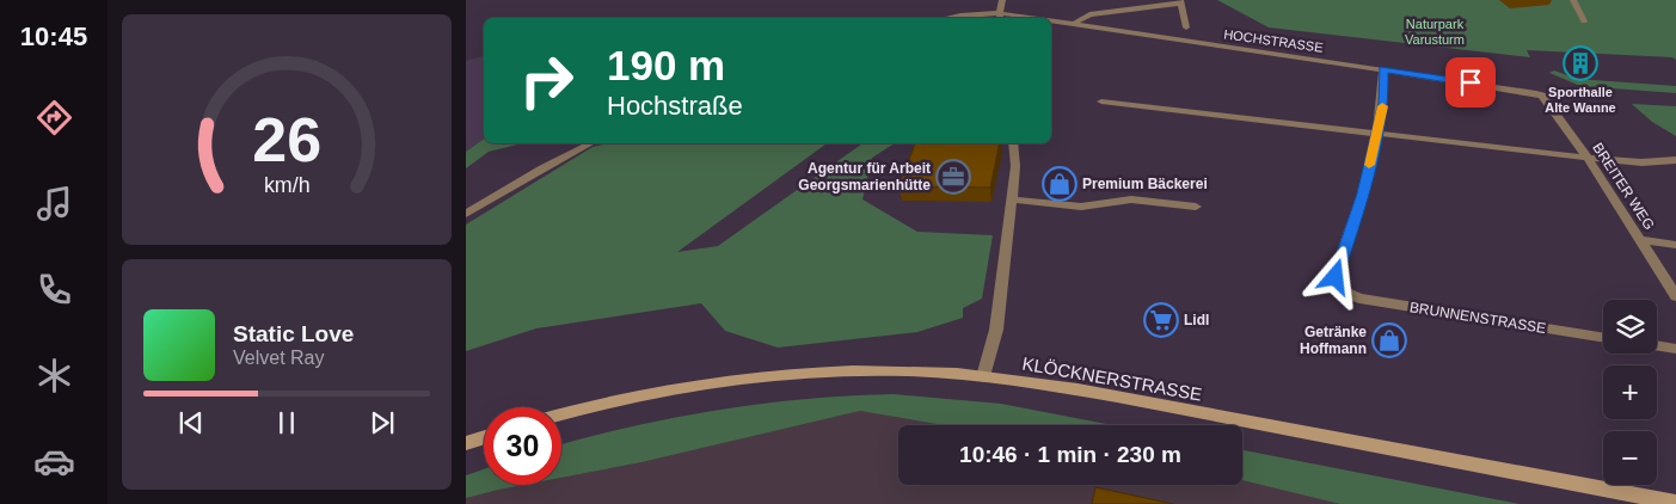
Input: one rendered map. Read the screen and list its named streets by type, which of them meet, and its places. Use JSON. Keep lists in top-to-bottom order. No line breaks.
{"streets":{"main road":["KLÖCKNERSTRASSE"],"street":["HOCHSTRASSE","BREITER WEG","BRUNNENSTRASSE"]},"crossings":[["HOCHSTRASSE","BREITER WEG"]],"parks":["Naturpark Varusturm"],"places":{"building":["Sporthalle Alte Wanne"],"office":["Agentur für Arbeit Georgsmarienhütte"],"shop":["Premium Bäckerei","Getränke Hoffmann"],"supermarket":["Lidl"]},"page":{"tabs":"10:45","turn":["190 m","Hochstraße"],"map_buttons":["+","−"],"song":["Static Love","Velvet Ray"],"limit":"30","trip":"10:46 · 1 min · 230 m","gauge":["26","km/h"]}}
